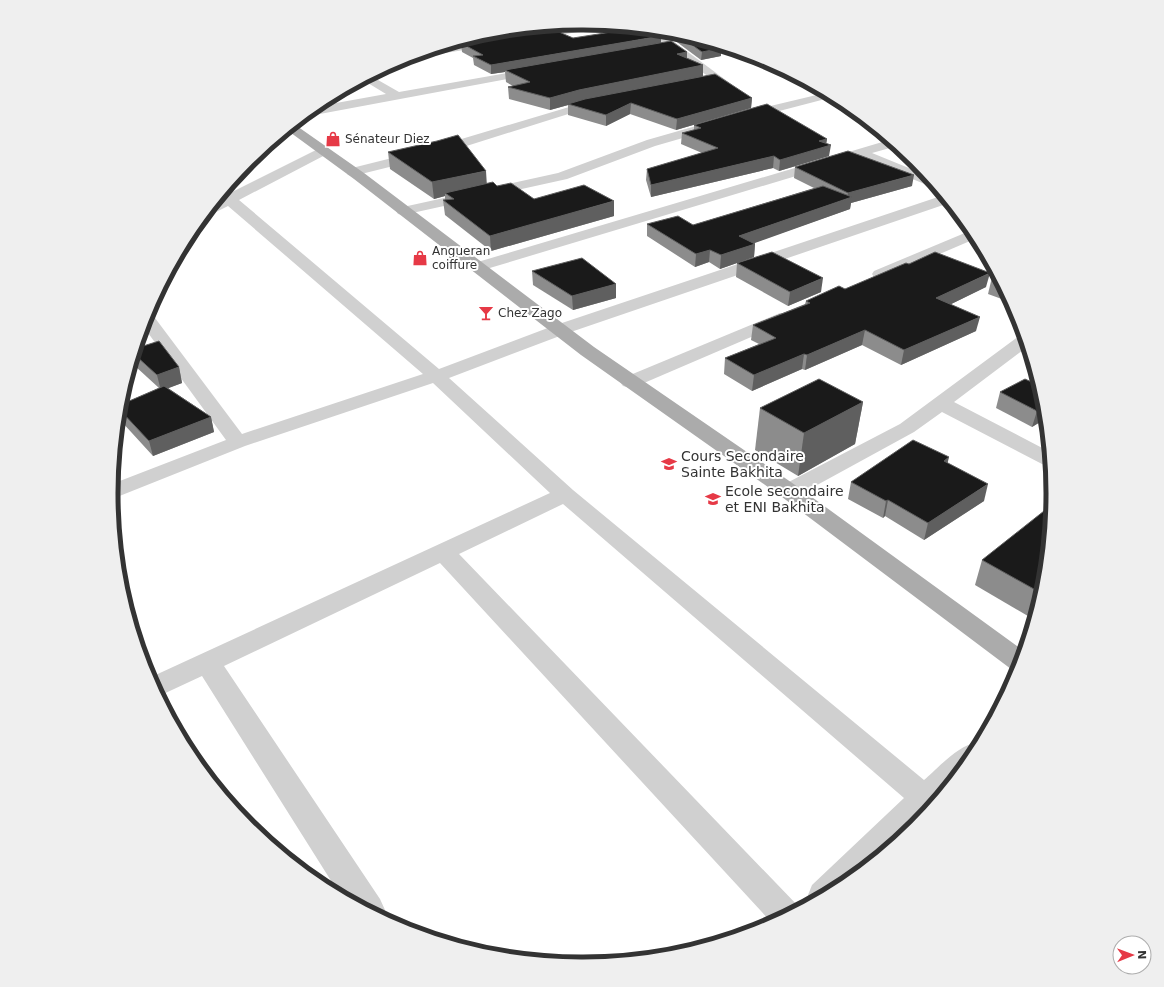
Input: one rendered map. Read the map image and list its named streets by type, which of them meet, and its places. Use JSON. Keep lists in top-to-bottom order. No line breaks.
{"places":{"shop":["Sénateur Diez","Angueran coiffure"],"bar":["Chez Zago"],"school or university":["Cours Secondaire Sainte Bakhita","Ecole secondaire et ENI Bakhita"]},"north":"right"}
